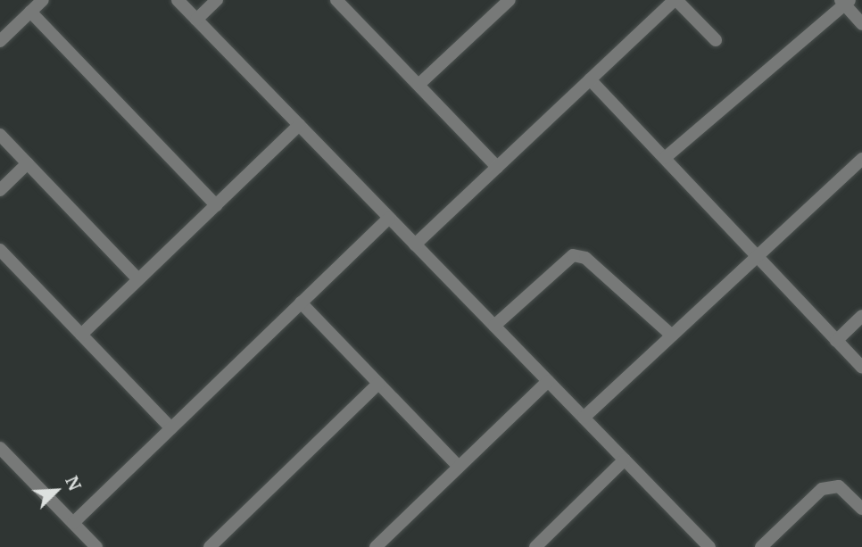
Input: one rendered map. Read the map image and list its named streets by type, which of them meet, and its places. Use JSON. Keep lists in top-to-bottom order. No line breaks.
{"north":"top right"}
